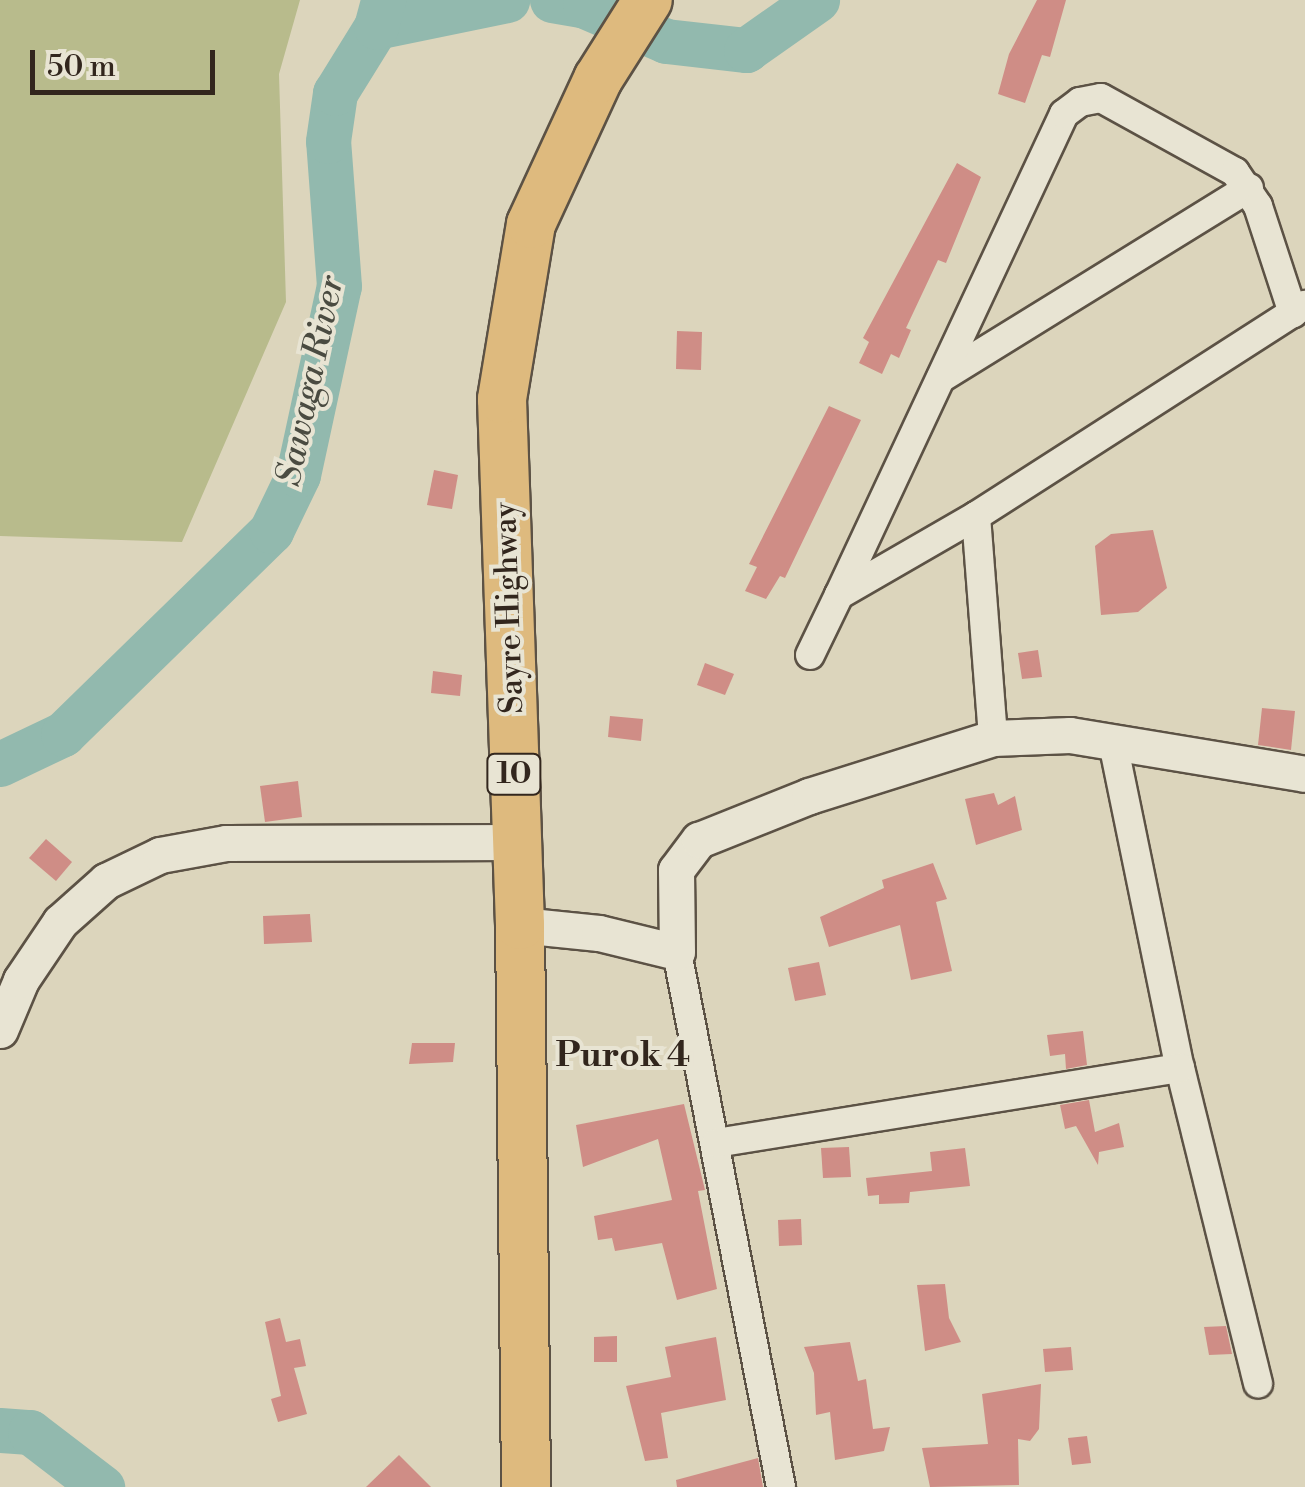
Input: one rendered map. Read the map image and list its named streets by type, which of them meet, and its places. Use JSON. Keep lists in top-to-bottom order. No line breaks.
{"streets":{"highway":["Sayre Highway","10"]},"districts":["Purok 4"],"water":["Sawaga River"],"scale_bar":"50 m"}
